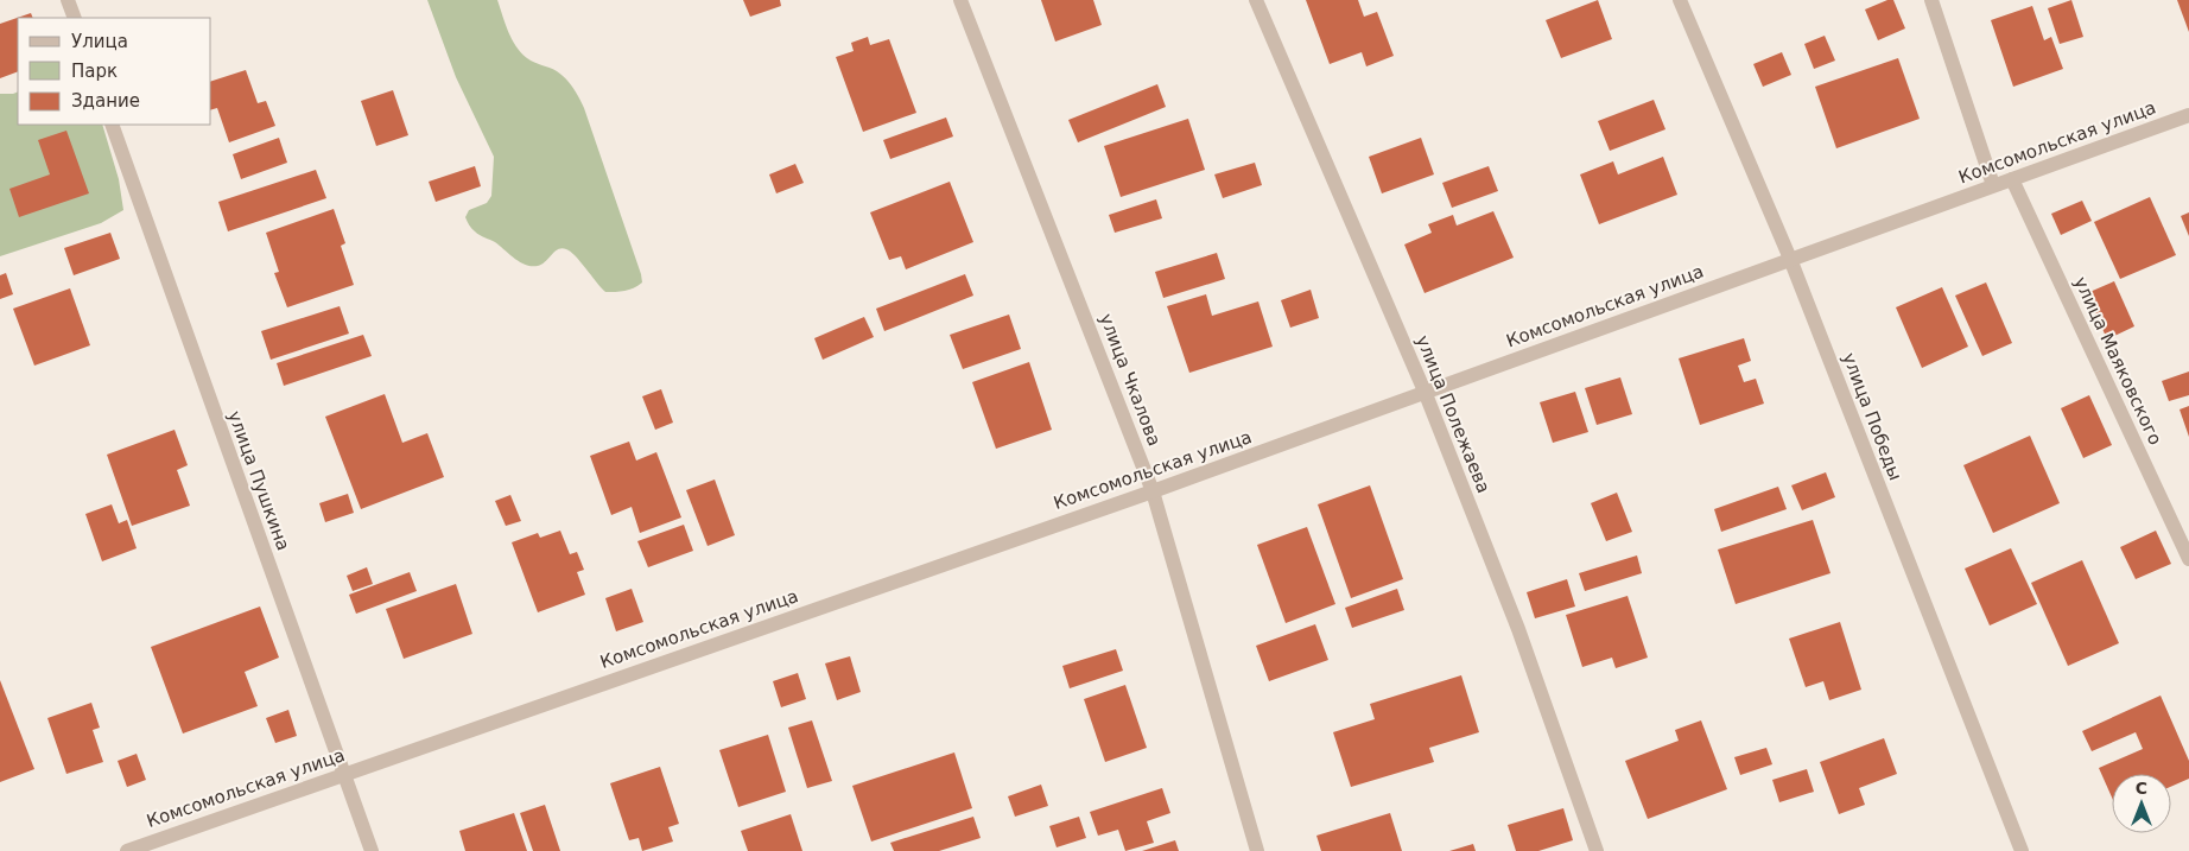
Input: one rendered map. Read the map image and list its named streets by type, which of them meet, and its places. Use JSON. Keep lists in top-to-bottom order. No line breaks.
{"streets":{"street":["Комсомольская улица","улица Маяковского","улица Чкалова","улица Полежаева","улица Победы","улица Пушкина"]},"crossings":[["Комсомольская улица","улица Маяковского"],["Комсомольская улица","улица Чкалова"],["Комсомольская улица","улица Полежаева"],["Комсомольская улица","улица Победы"],["Комсомольская улица","улица Пушкина"]],"legend":["Улица","Парк","Здание"],"north":"top"}
